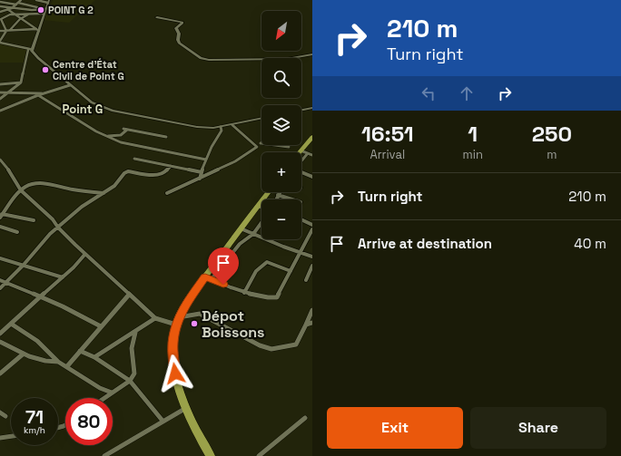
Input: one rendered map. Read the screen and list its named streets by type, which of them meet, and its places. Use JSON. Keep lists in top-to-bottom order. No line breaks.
{"districts":["Point G"],"places":["POINT G 2","Centre d'État Civil de Point G","Dépot Boissons"],"north":"bottom left","page":{"turn":["210 m","Turn right"],"map_buttons":["+","−"],"eta":["16:51","Arrival","1","min","250","m"],"list":[{"name":"Turn right","value":"210 m"},{"name":"Arrive at destination","value":"40 m"}],"speed":"71 km/h","limit":"80","buttons":["Exit","Share"]}}
